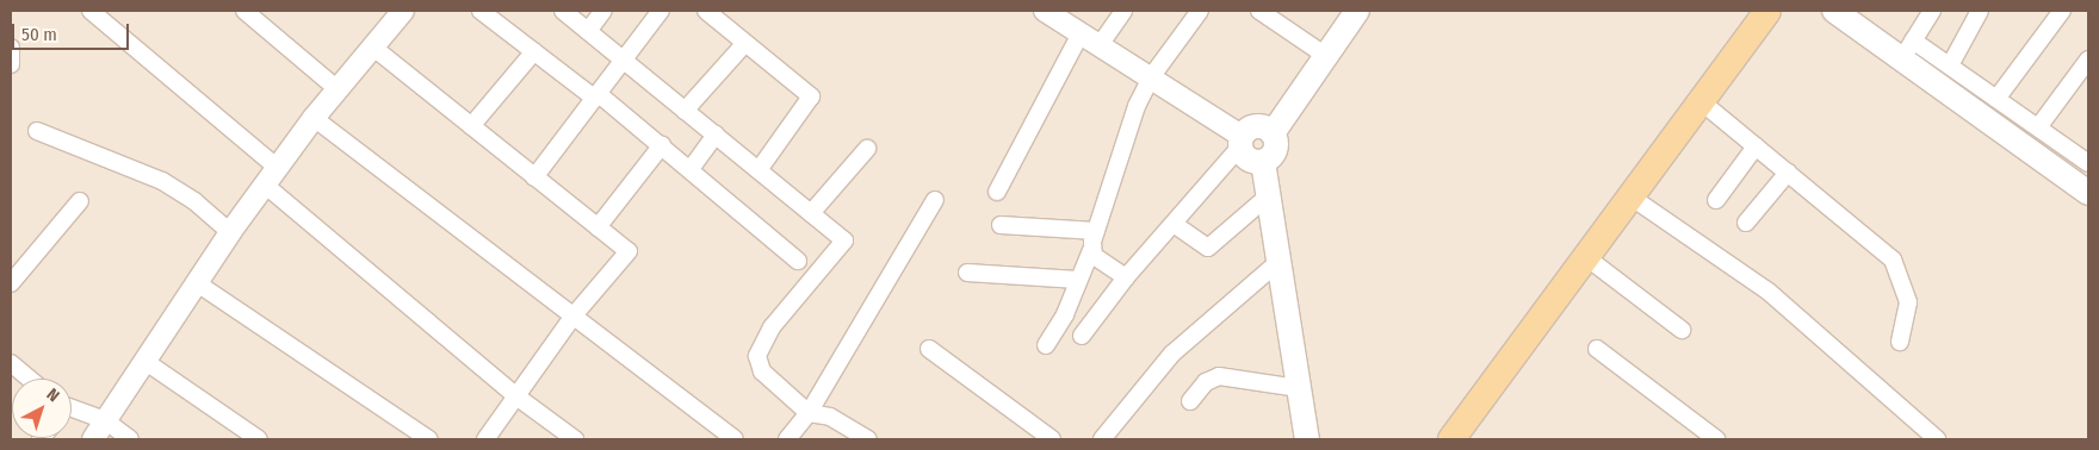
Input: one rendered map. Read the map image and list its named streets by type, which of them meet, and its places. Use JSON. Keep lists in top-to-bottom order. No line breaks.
{"scale_bar":"50 m","north":"top right"}
